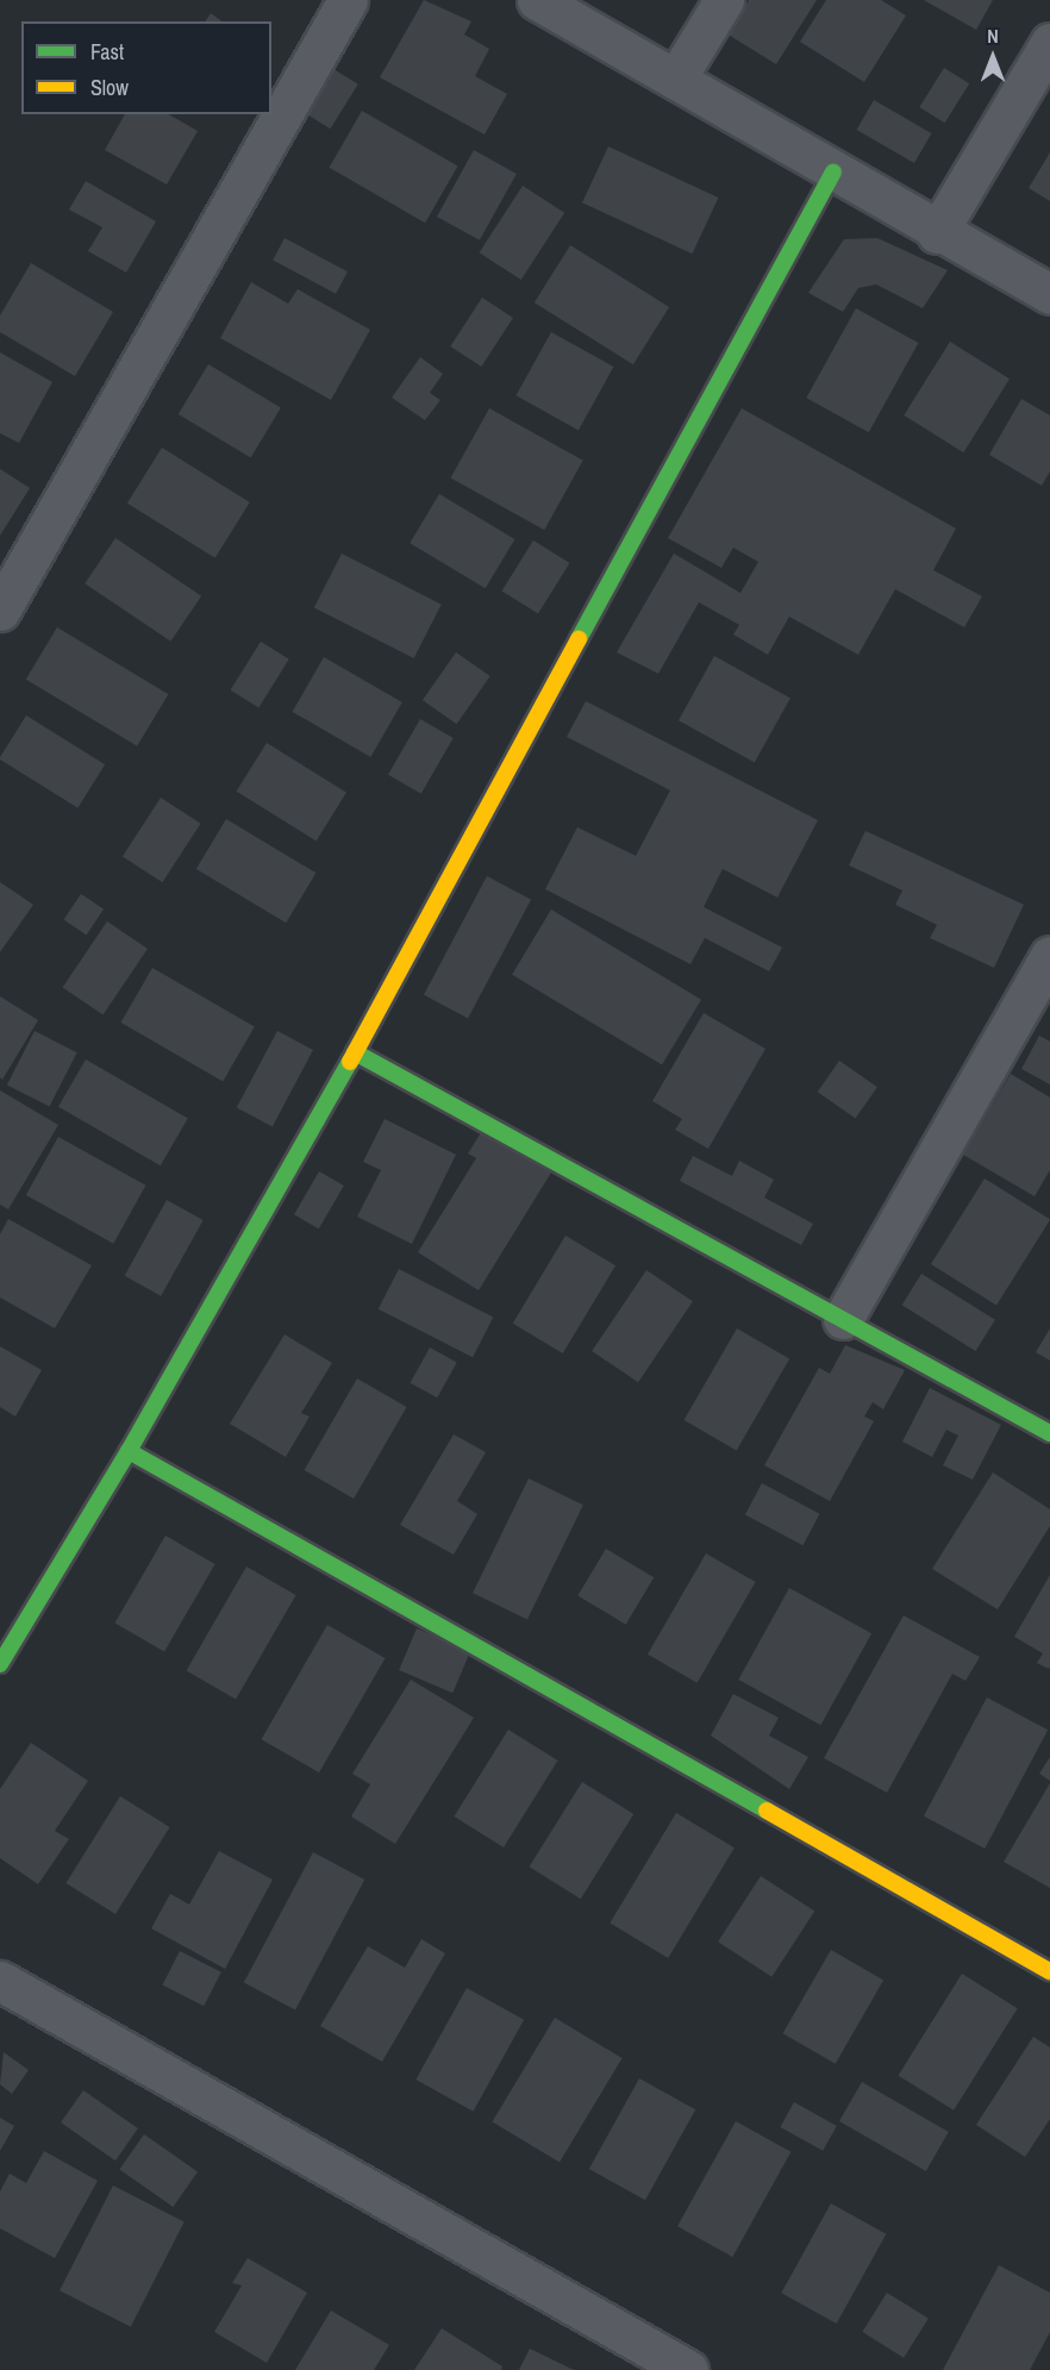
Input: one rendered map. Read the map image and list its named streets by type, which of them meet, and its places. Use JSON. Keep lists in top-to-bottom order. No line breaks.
{"legend":["Fast","Slow"],"north":"top"}
